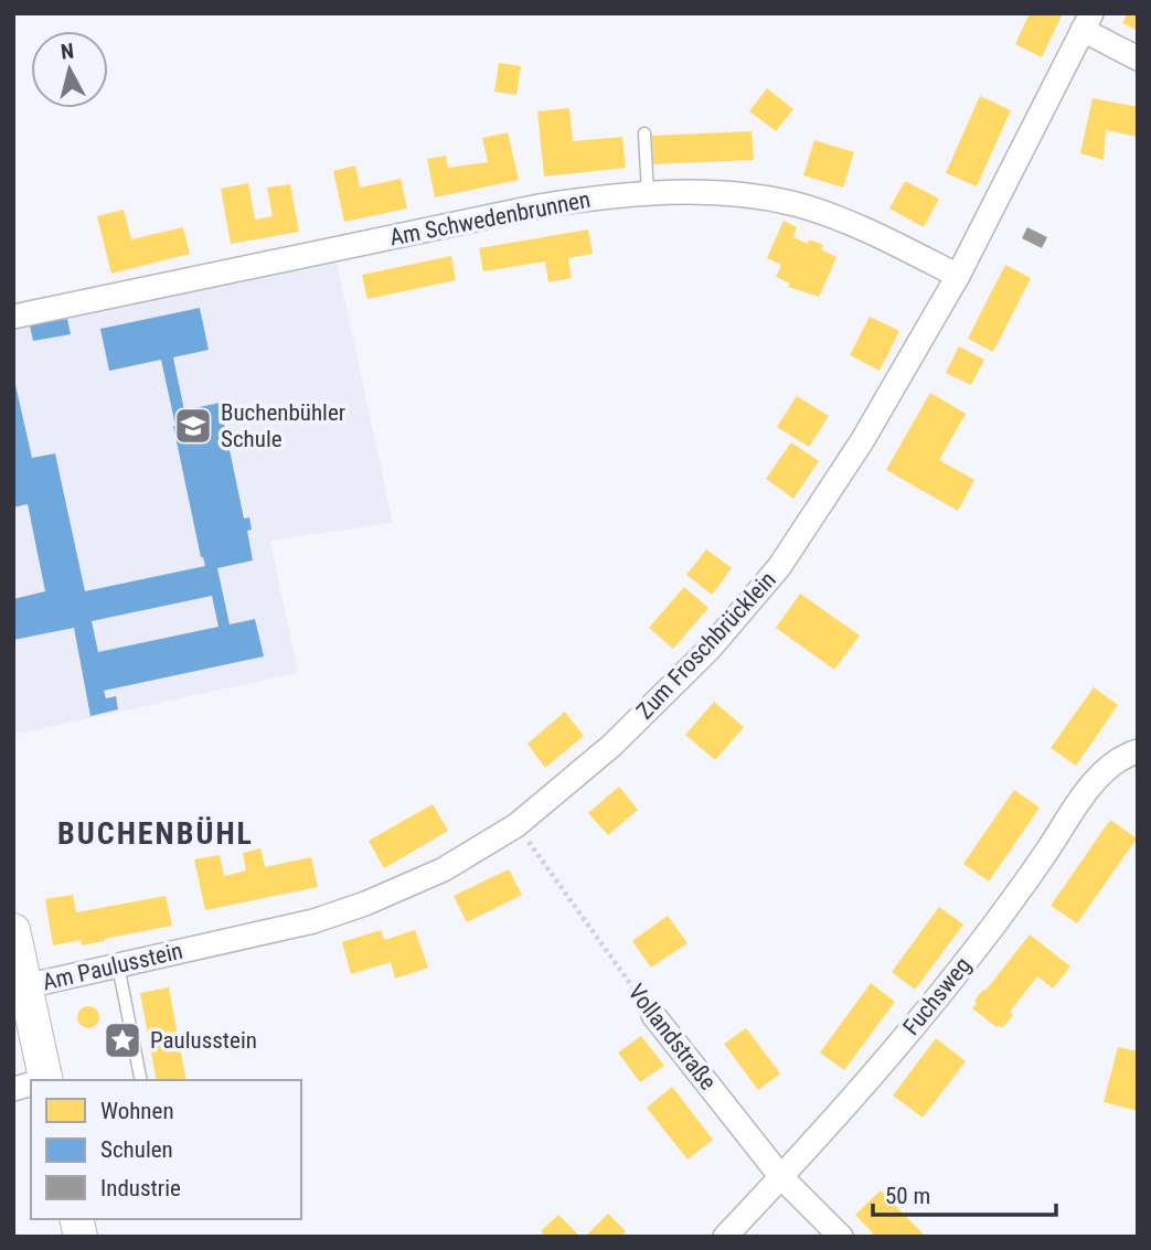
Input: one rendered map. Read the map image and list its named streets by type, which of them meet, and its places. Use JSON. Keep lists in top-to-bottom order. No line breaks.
{"streets":{"street":["Am Schwedenbrunnen","Zum Froschbrücklein","Am Paulusstein","Fuchsweg","Vollandstraße"]},"crossings":[["Am Schwedenbrunnen","Zum Froschbrücklein"],["Zum Froschbrücklein","Am Paulusstein"],["Zum Froschbrücklein","Vollandstraße"],["Fuchsweg","Vollandstraße"]],"districts":["BUCHENBÜHL"],"places":{"school or university":["Buchenbühler Schule"],"place":["Paulusstein"]},"legend":["Wohnen","Schulen","Industrie"],"scale_bar":"50 m","north":"top"}
